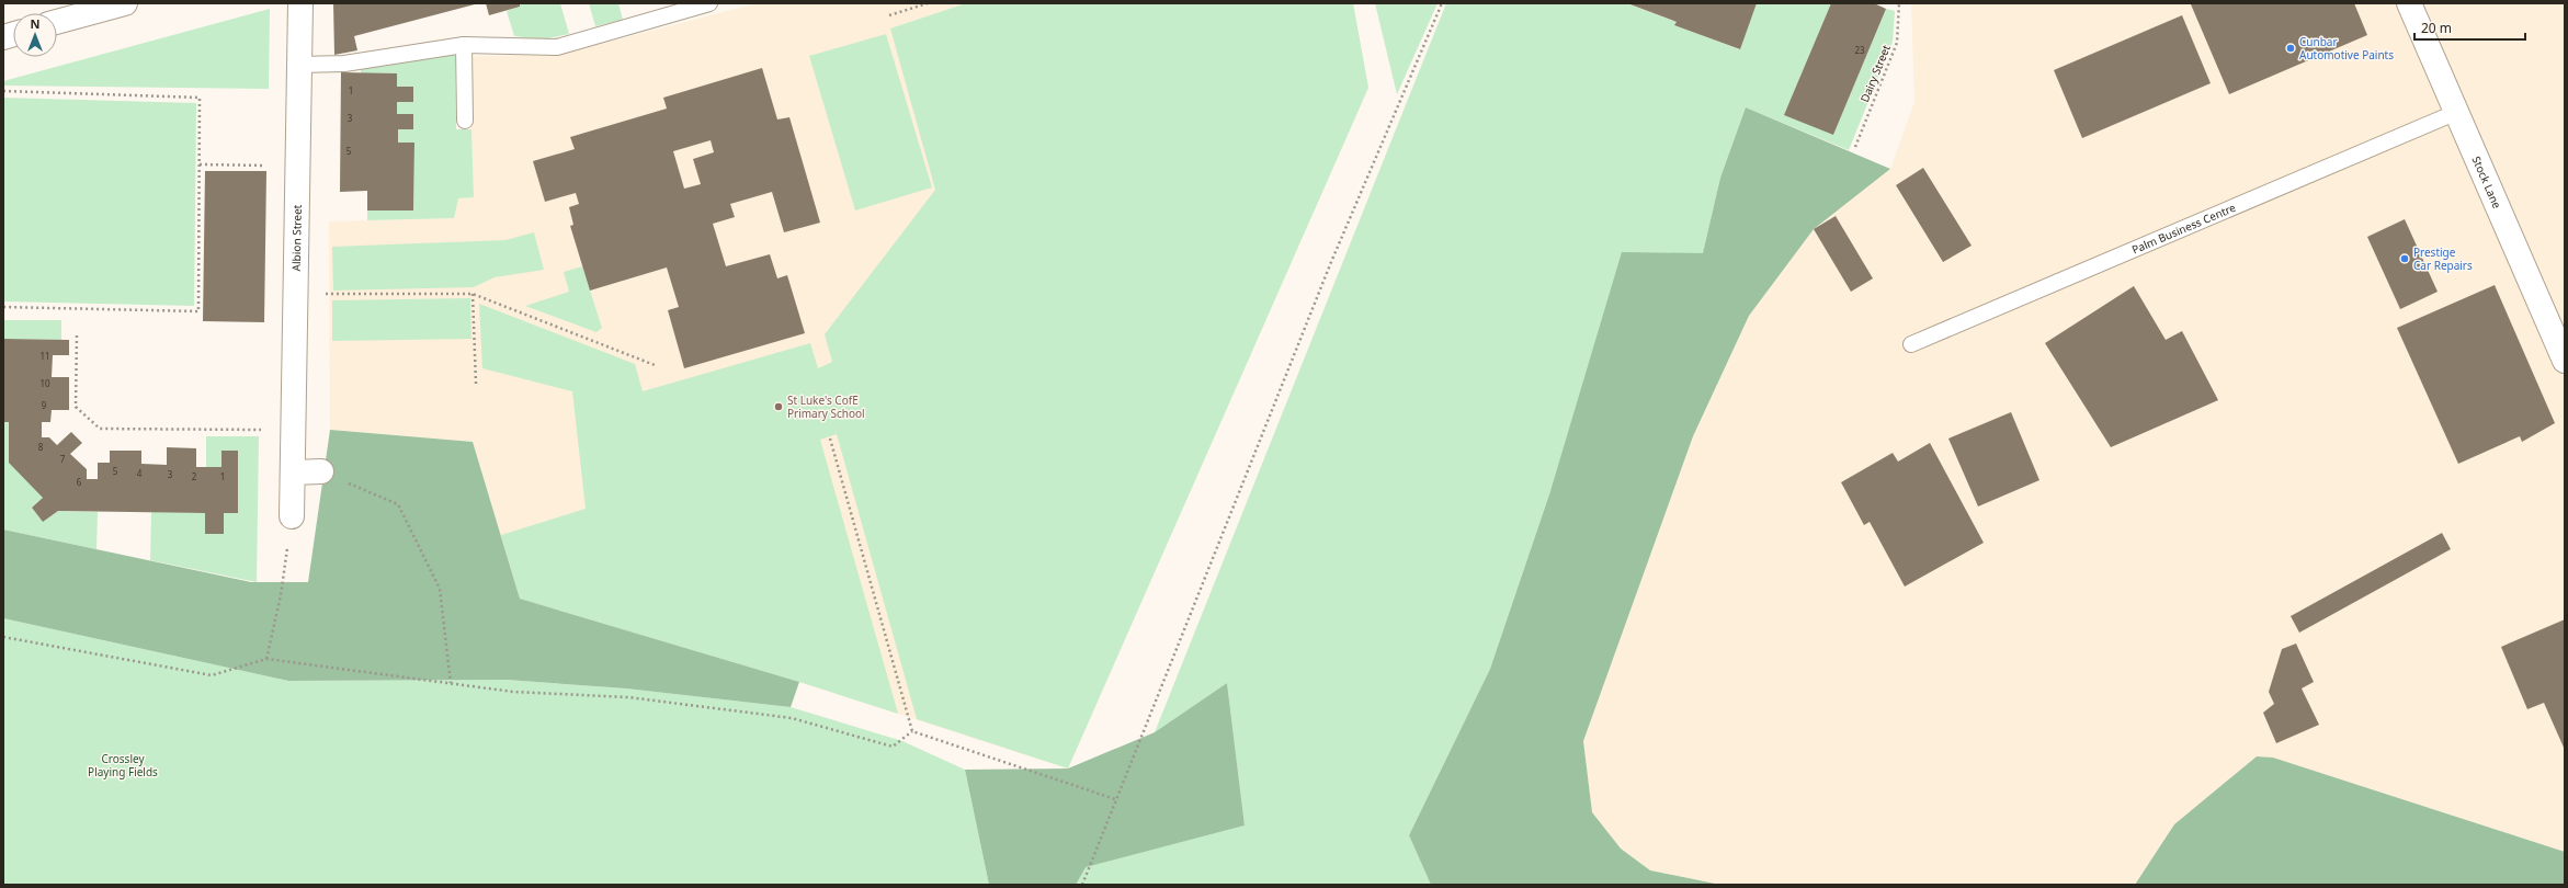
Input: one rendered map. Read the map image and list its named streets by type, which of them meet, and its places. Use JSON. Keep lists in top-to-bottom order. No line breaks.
{"streets":{"street":["Stock Lane","Albion Street"],"lane":["Palm Business Centre"],"path":["Dairy Street"]},"crossings":[["Stock Lane","Palm Business Centre"]],"parks":["Crossley Playing Fields"],"places":["Cunbar Automotive Paints","Prestige Car Repairs","St Luke's CofE Primary School"],"house_numbers":["23","1","3","5","11","10","9","8","7","5","4","3","2","1","6"],"scale_bar":"20 m","north":"top"}
